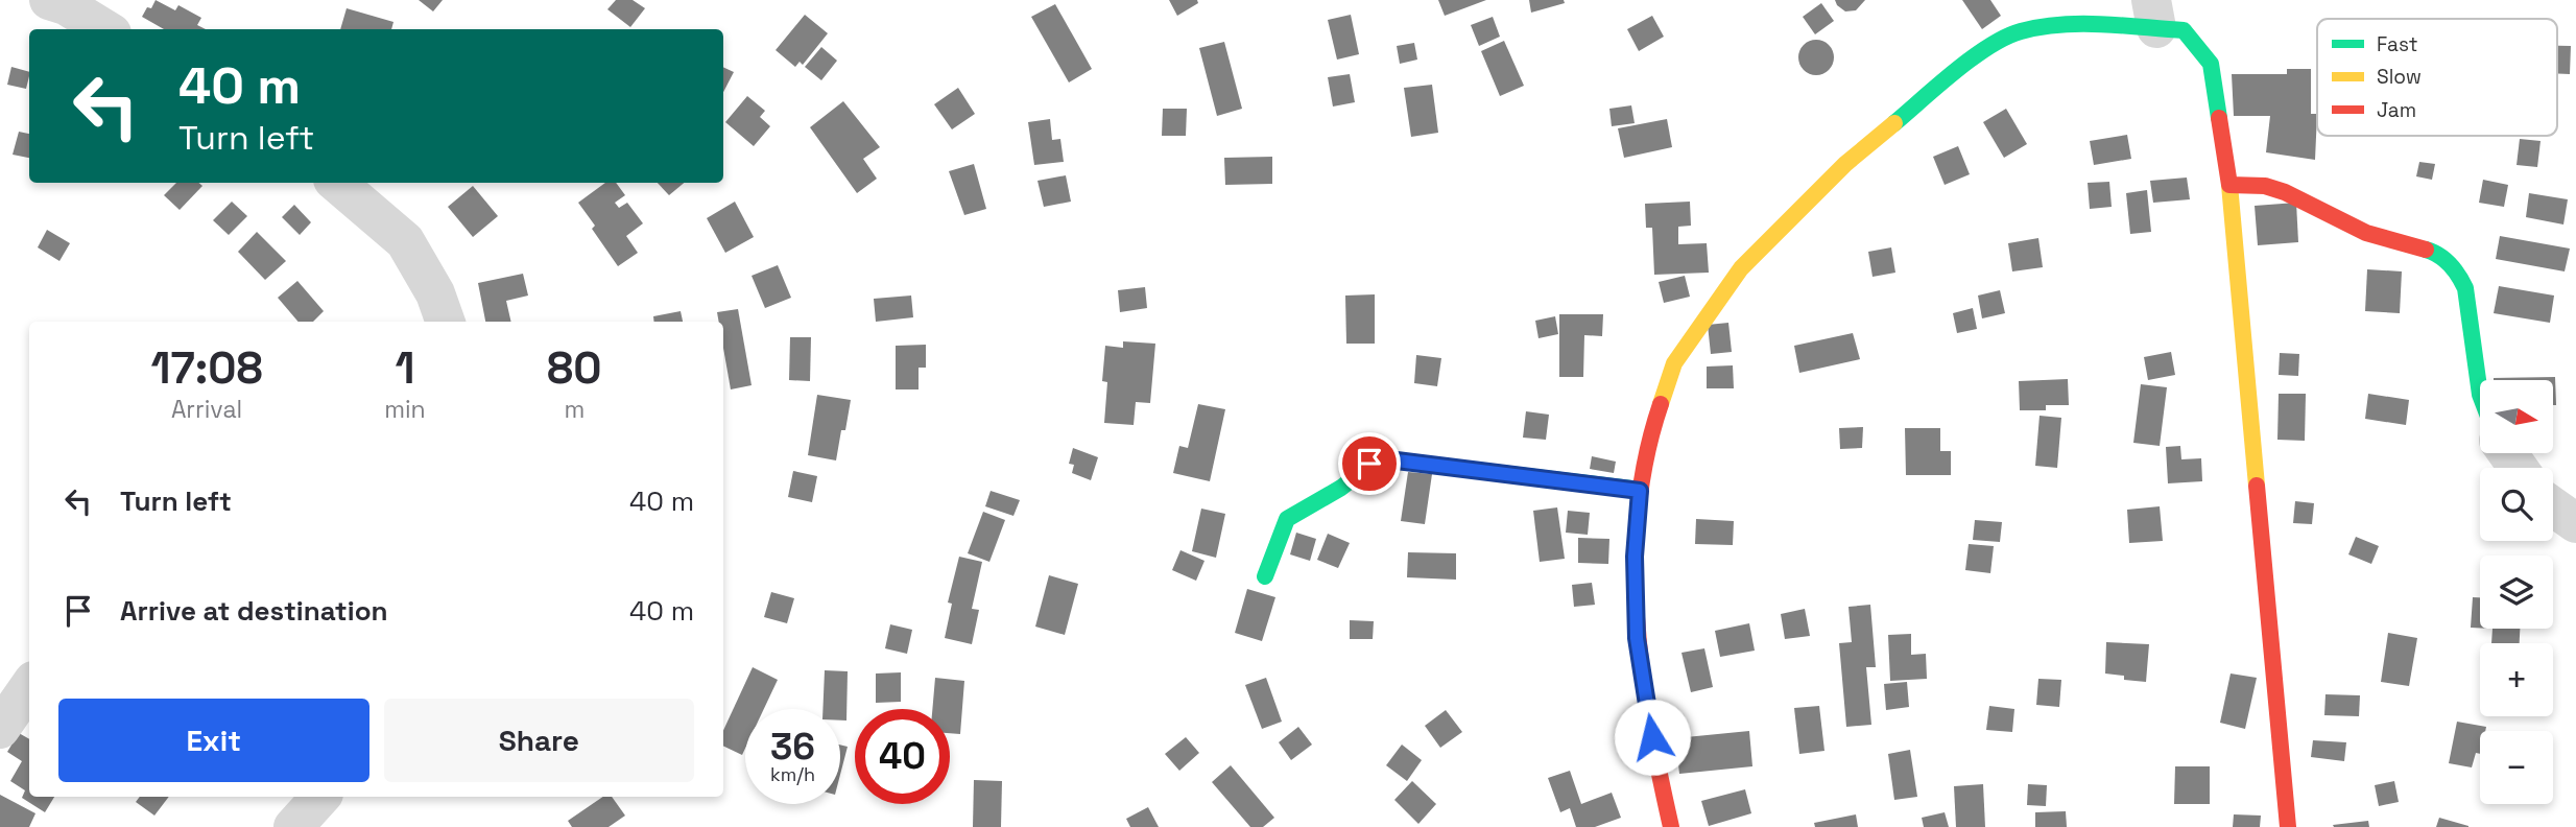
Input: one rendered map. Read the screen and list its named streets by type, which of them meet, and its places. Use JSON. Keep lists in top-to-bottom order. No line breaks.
{"legend":["Fast","Slow","Jam"],"north":"right","page":{"turn":["40 m","Turn left"],"eta":["17:08","Arrival","1","min","80","m"],"map_buttons":["+","−"],"list":[{"name":"Turn left","value":"40 m"},{"name":"Arrive at destination","value":"40 m"}],"buttons":["Exit","Share"],"speed":"36 km/h","limit":"40"}}
